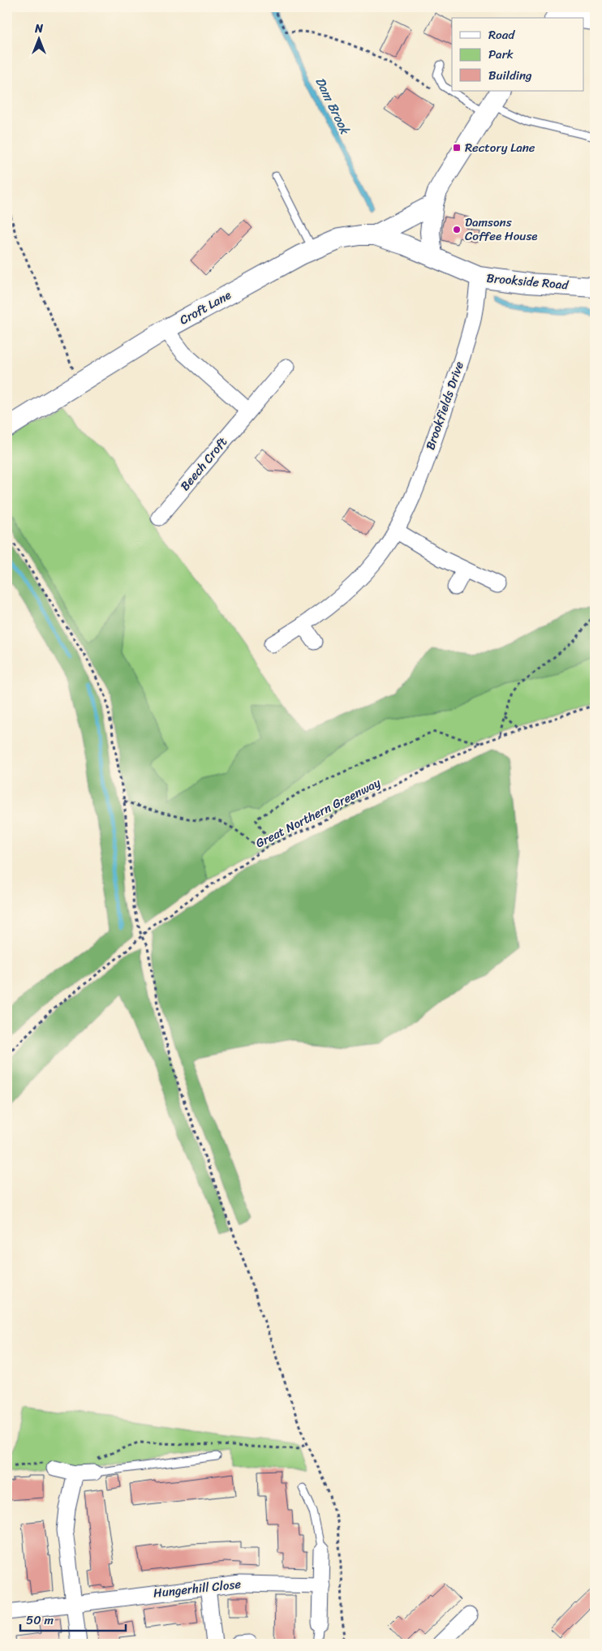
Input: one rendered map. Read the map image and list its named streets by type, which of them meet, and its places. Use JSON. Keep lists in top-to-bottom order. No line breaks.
{"streets":{"street":["Brookside Road","Croft Lane","Brookfields Drive","Beech Croft","Hungerhill Close"],"path":["Great Northern Greenway"]},"crossings":[["Brookside Road","Croft Lane"],["Brookside Road","Brookfields Drive"]],"water":["Dam Brook"],"places":{"transit":["Rectory Lane"],"other":["Damsons Coffee House"]},"legend":["Road","Park","Building"],"scale_bar":"50 m","north":"top"}
